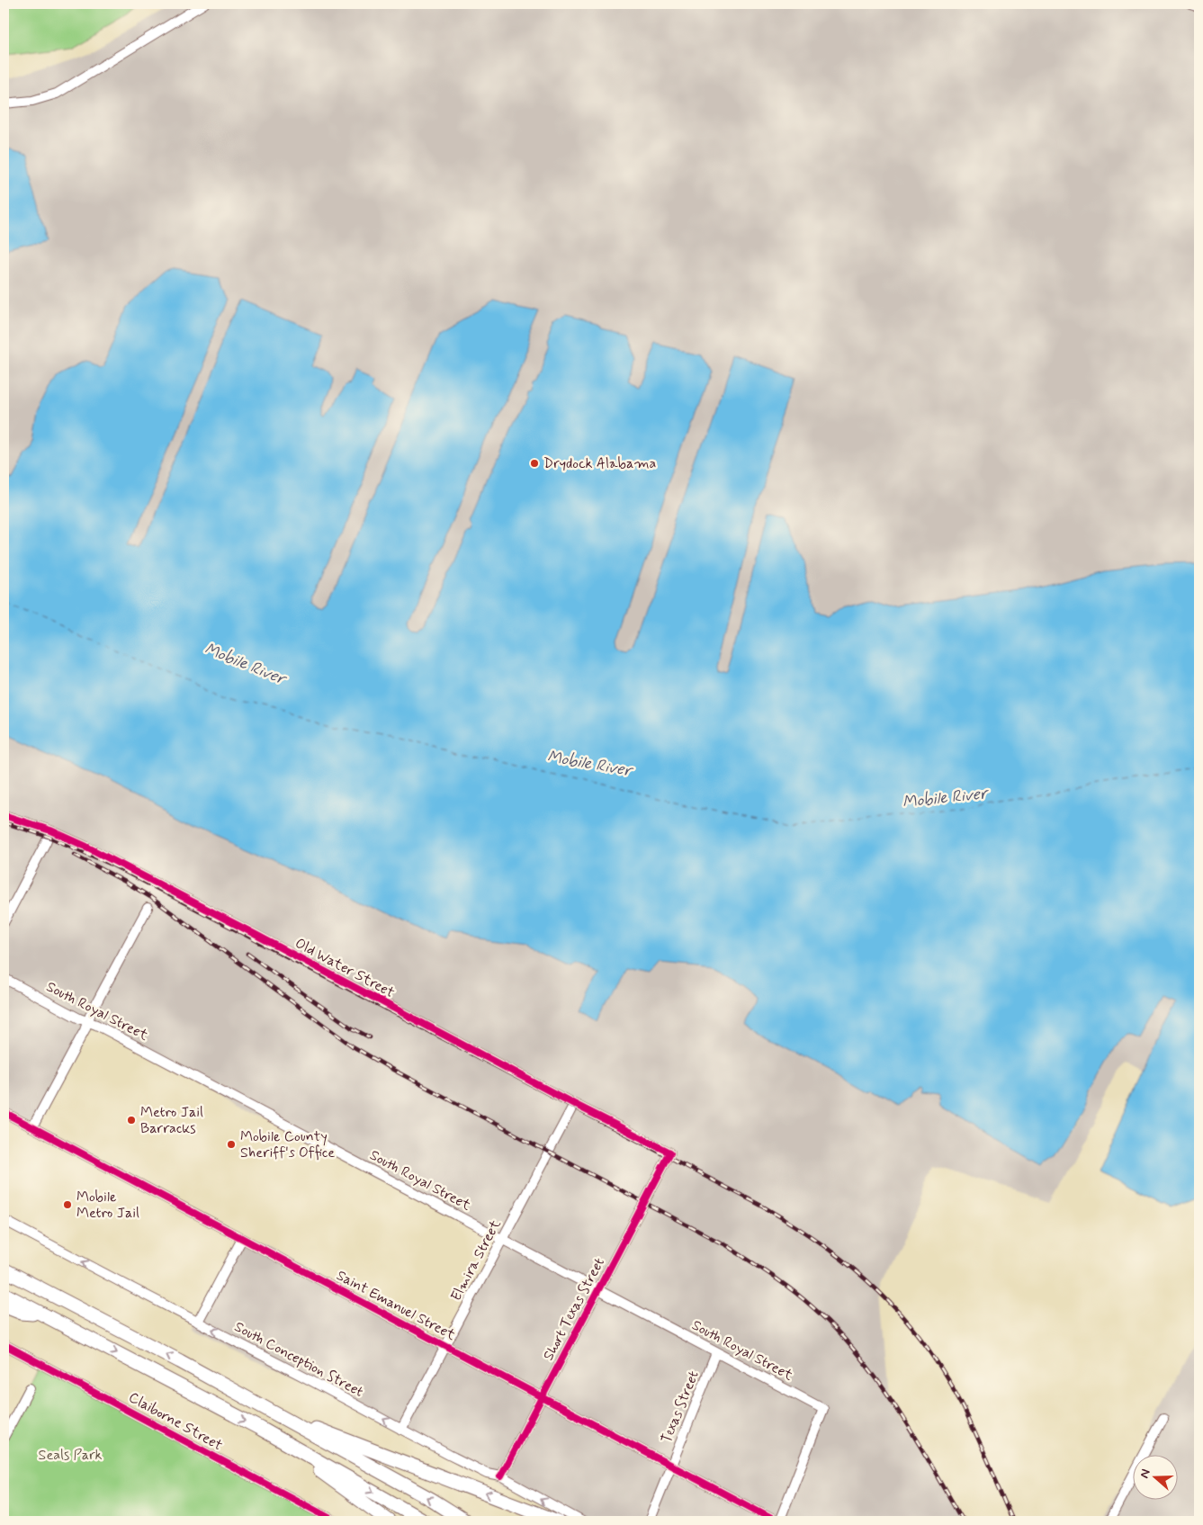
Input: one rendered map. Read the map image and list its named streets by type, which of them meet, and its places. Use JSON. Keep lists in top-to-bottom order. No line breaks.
{"streets":{"street":["Old Water Street","South Royal Street","Elmira Street","Saint Emanuel Street","Short Texas Street","South Conception Street","Texas Street","Claiborne Street"]},"crossings":[["Old Water Street","Elmira Street"],["Old Water Street","Short Texas Street"],["South Royal Street","Elmira Street"],["South Royal Street","Saint Emanuel Street"],["South Royal Street","Short Texas Street"],["South Royal Street","Texas Street"],["Elmira Street","Saint Emanuel Street"],["Elmira Street","South Conception Street"],["Saint Emanuel Street","Short Texas Street"],["Saint Emanuel Street","Texas Street"],["Short Texas Street","South Conception Street"]],"one_way":["South Conception Street"],"water":["Mobile River"],"parks":["Seals Park"],"places":["Drydock Alabama","Metro Jail Barracks","Mobile County Sheriff's Office","Mobile Metro Jail"],"north":"left"}
